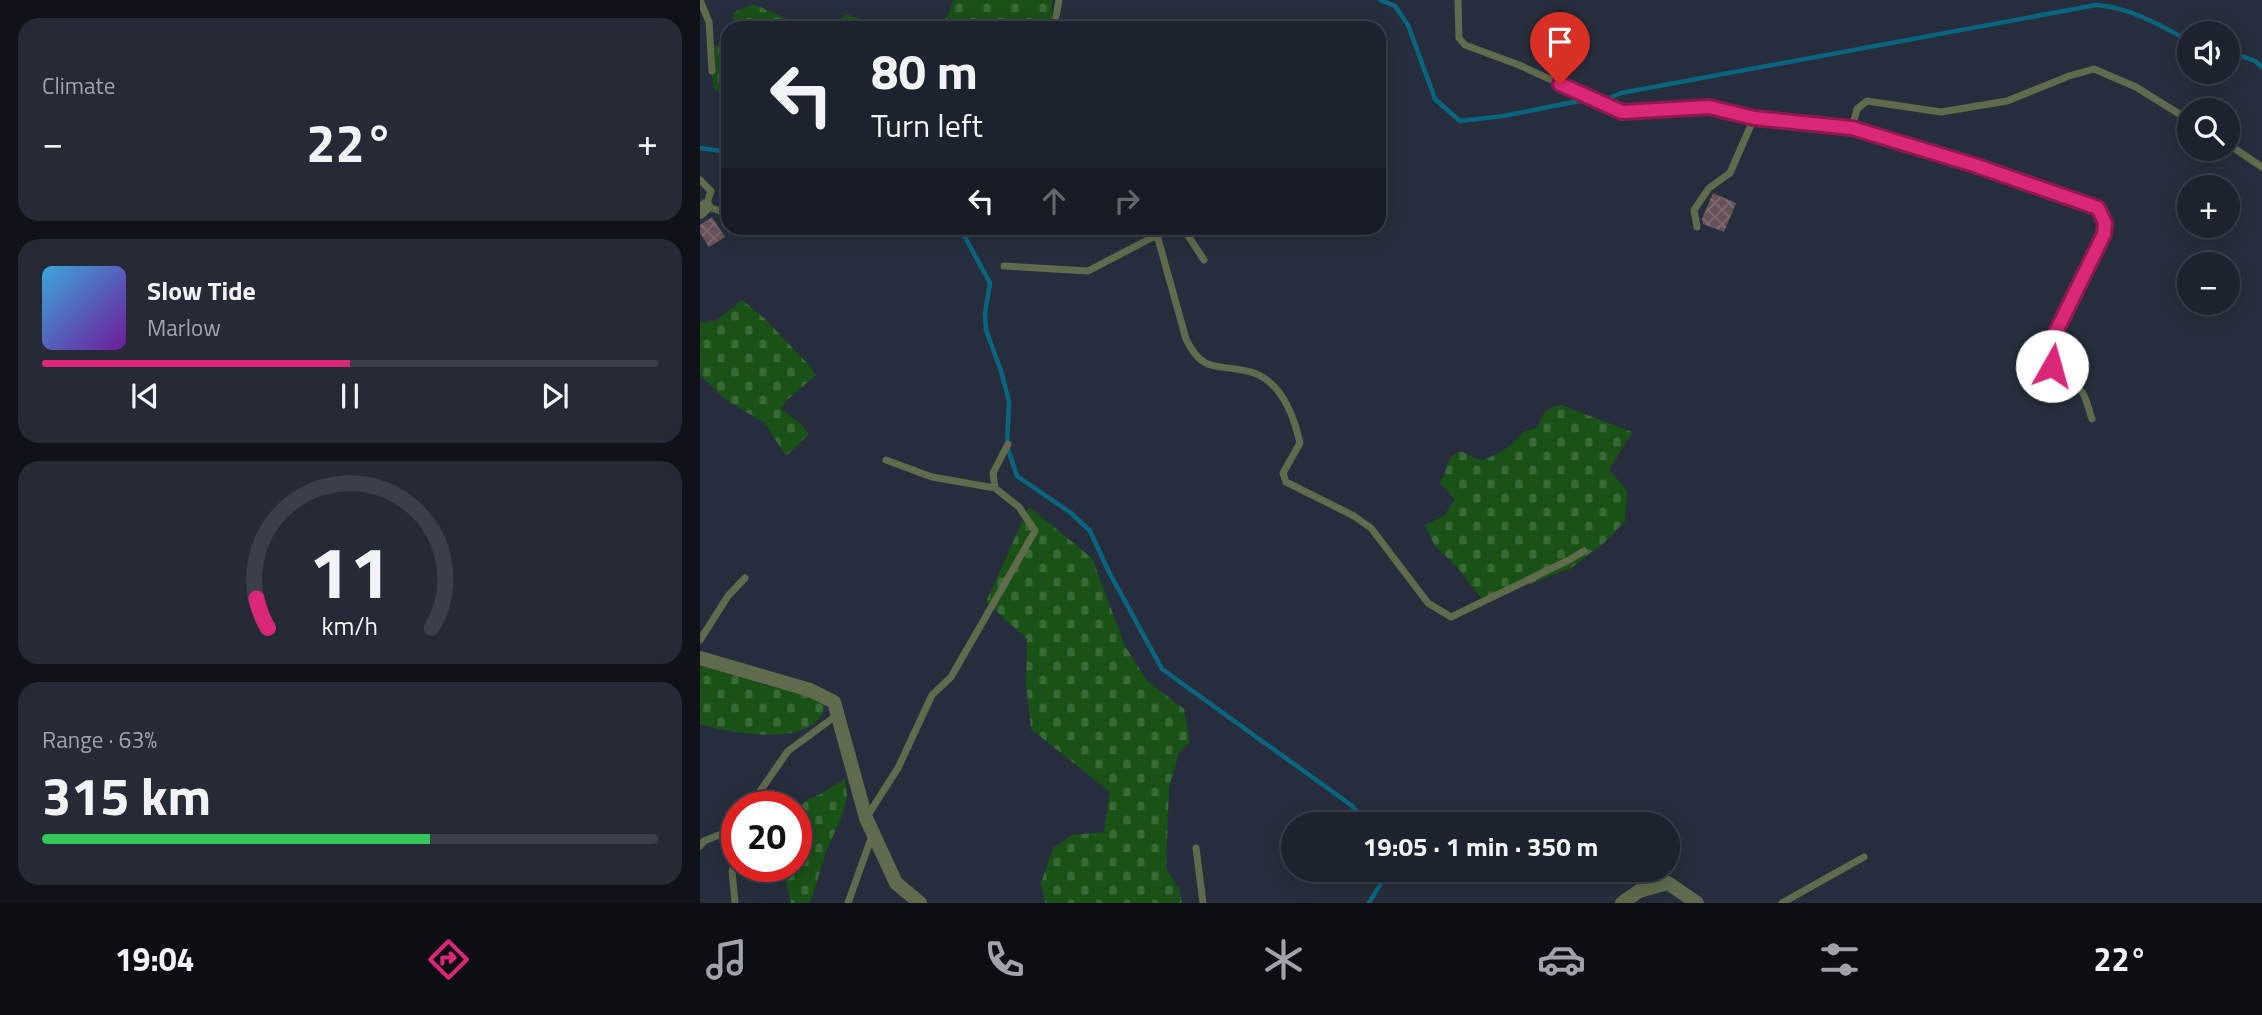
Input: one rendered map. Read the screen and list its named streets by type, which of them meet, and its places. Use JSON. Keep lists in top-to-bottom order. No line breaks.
{"page":{"tile":["Climate",["Range · 63%","315 km"]],"map_buttons":["+","−"],"turn":["80 m","Turn left"],"heat":["−","22°","+"],"song":["Slow Tide","Marlow"],"limit":"20","trip":"19:05 · 1 min · 350 m","tabs":["19:04","22°"],"gauge":["11","km/h"]}}
